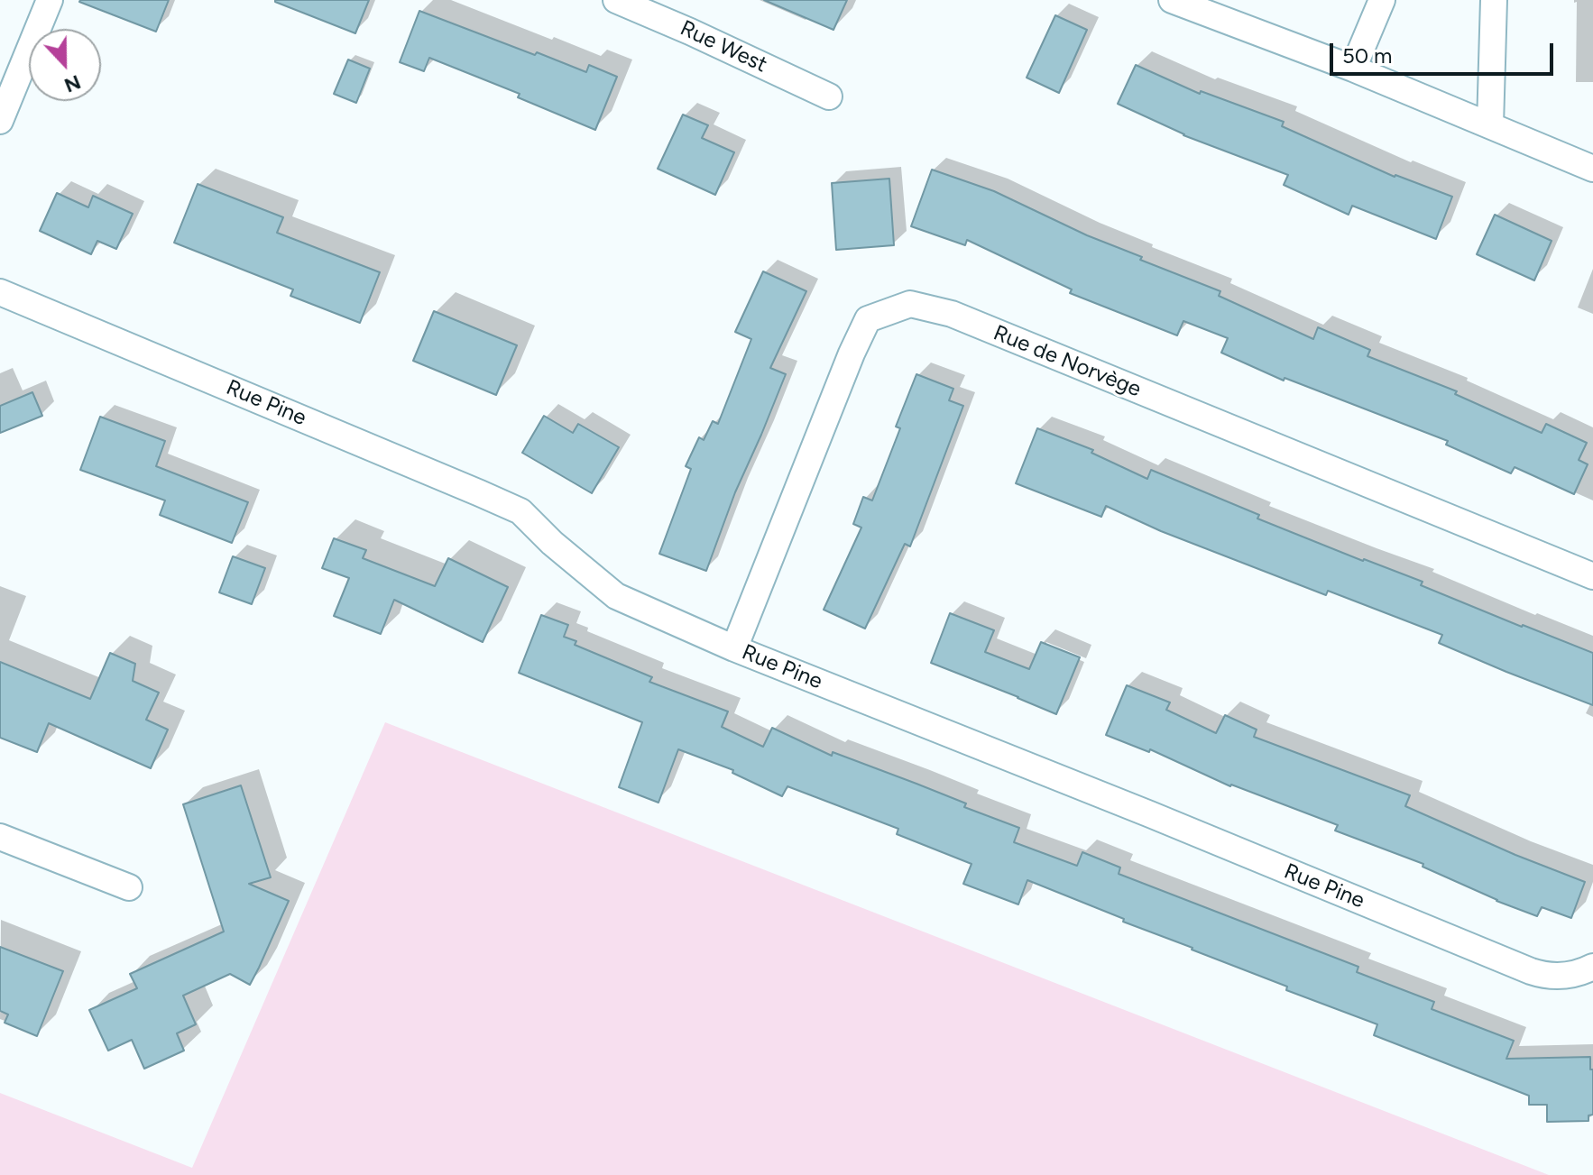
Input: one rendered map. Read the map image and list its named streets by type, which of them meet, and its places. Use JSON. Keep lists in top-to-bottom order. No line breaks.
{"streets":{"street":["Rue West","Rue de Norvège","Rue Pine"]},"crossings":[["Rue de Norvège","Rue Pine"]],"scale_bar":"50 m","north":"bottom"}
